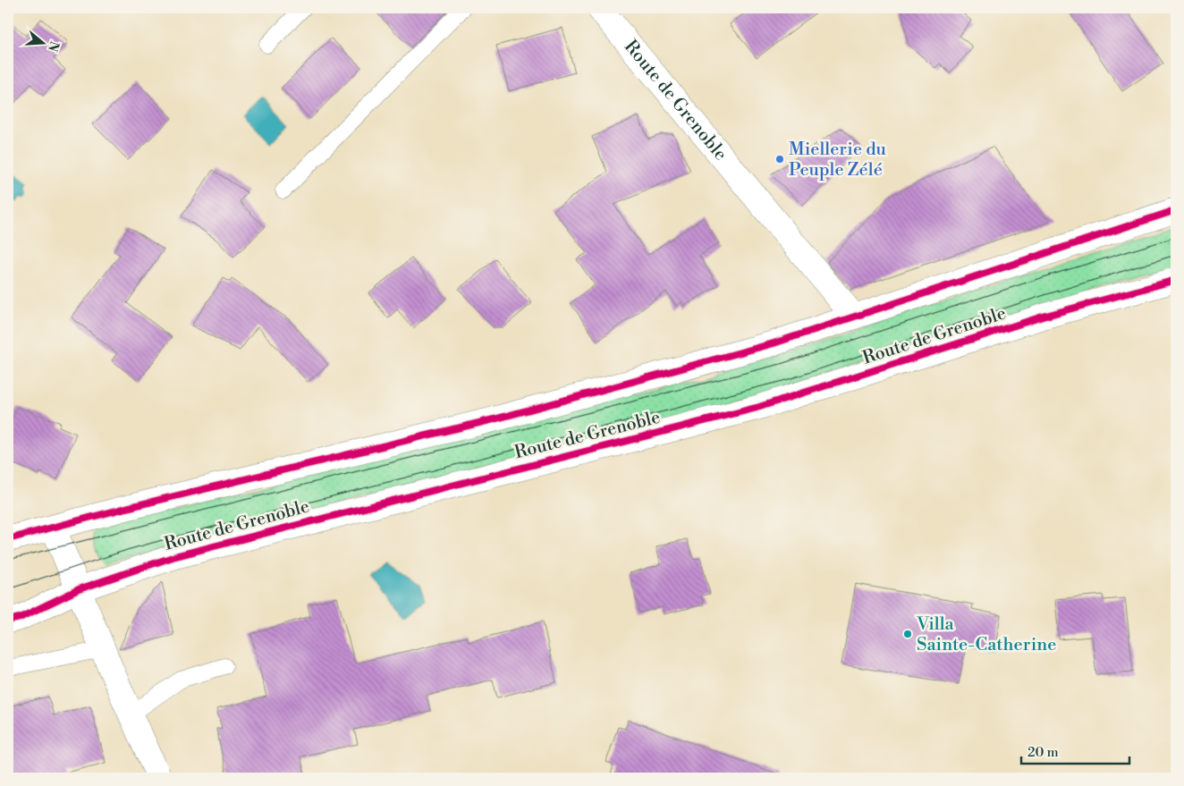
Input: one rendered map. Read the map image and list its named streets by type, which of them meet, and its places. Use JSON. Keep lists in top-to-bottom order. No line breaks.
{"streets":{"main road":["Route de Grenoble"]},"places":["Miellerie du Peuple Zélé","Villa Sainte-Catherine"],"scale_bar":"20 m","north":"right"}
